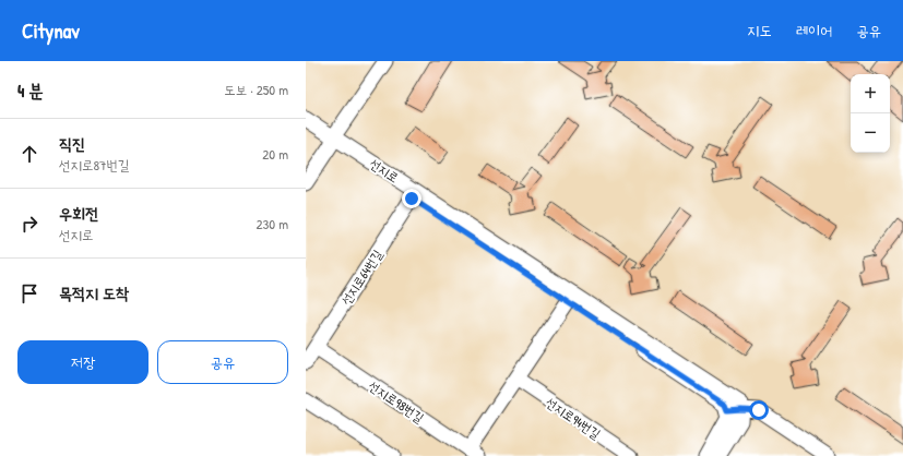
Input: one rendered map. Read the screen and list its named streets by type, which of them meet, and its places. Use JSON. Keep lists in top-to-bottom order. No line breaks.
{"streets":{"street":["선지로","선지로64번길","선지로98번길","선지로94번길"]},"crossings":[["선지로","선지로64번길"],["선지로64번길","선지로98번길"]],"page":{"header":"Citynav","nav":["지도","레이어","공유"],"heading":["4 분","도보 · 250 m"],"map_buttons":["+","−"],"list":[["직진","선지로87번길","20 m"],["우회전","선지로","230 m"],"목적지 도착"],"buttons":["저장","공유"]}}
